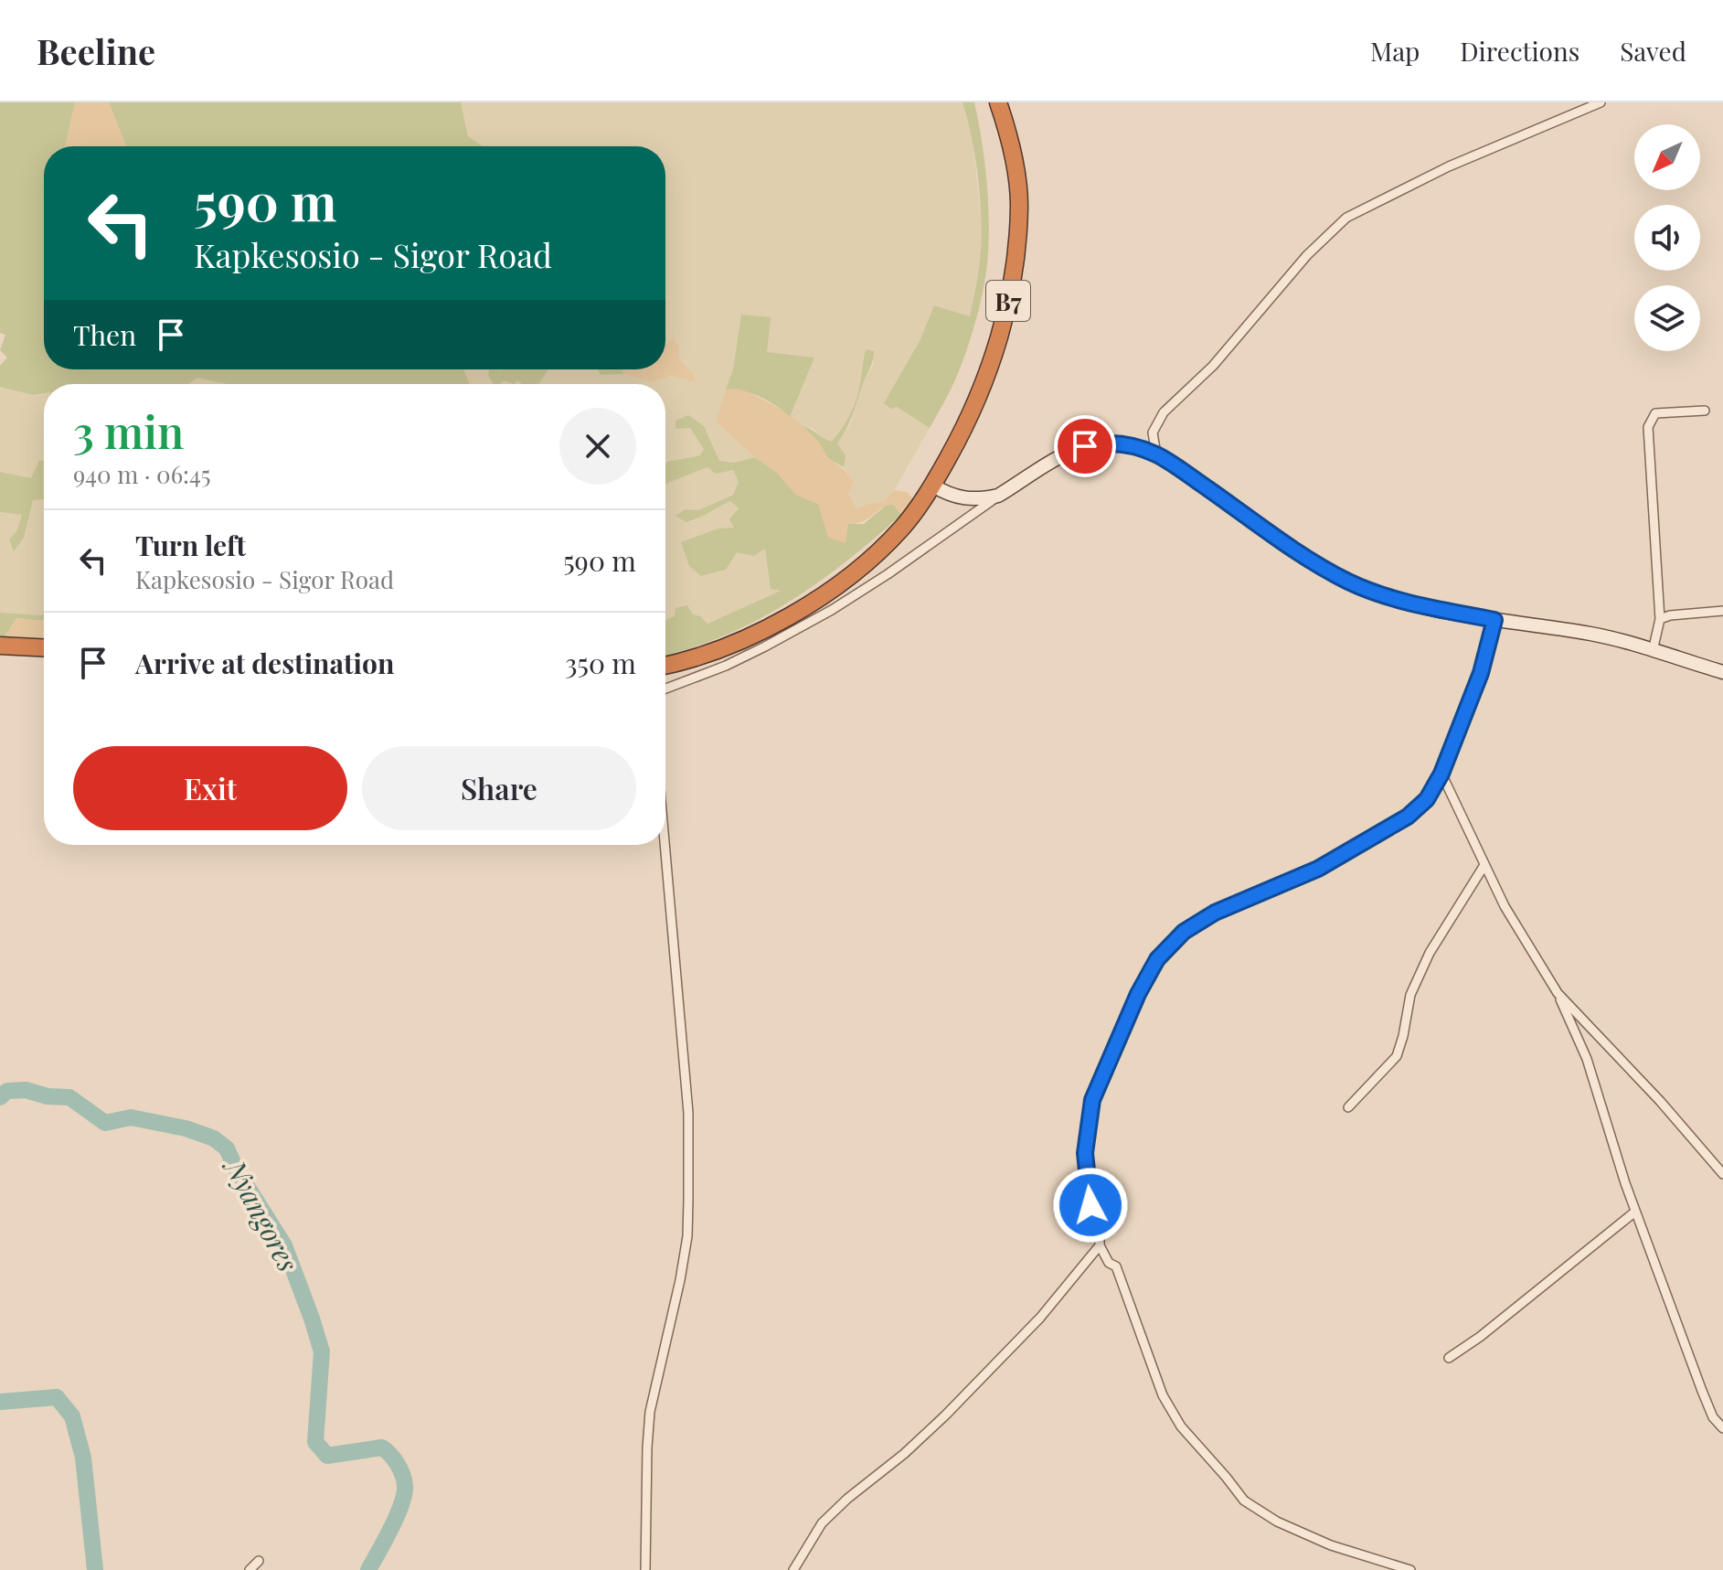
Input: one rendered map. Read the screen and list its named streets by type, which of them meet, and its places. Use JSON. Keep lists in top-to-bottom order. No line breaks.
{"streets":{"highway":["B7"]},"water":["Nyangores"],"north":"bottom left","page":{"header":"Beeline","nav":["Map","Directions","Saved"],"turn":["590 m","Kapkesosio - Sigor Road"],"then":"Then","heading":["3 min","940 m · 06:45"],"list":[{"name":"Turn left","note":"Kapkesosio - Sigor Road","value":"590 m"},{"name":"Arrive at destination","value":"350 m"}],"buttons":["Exit","Share"]}}
